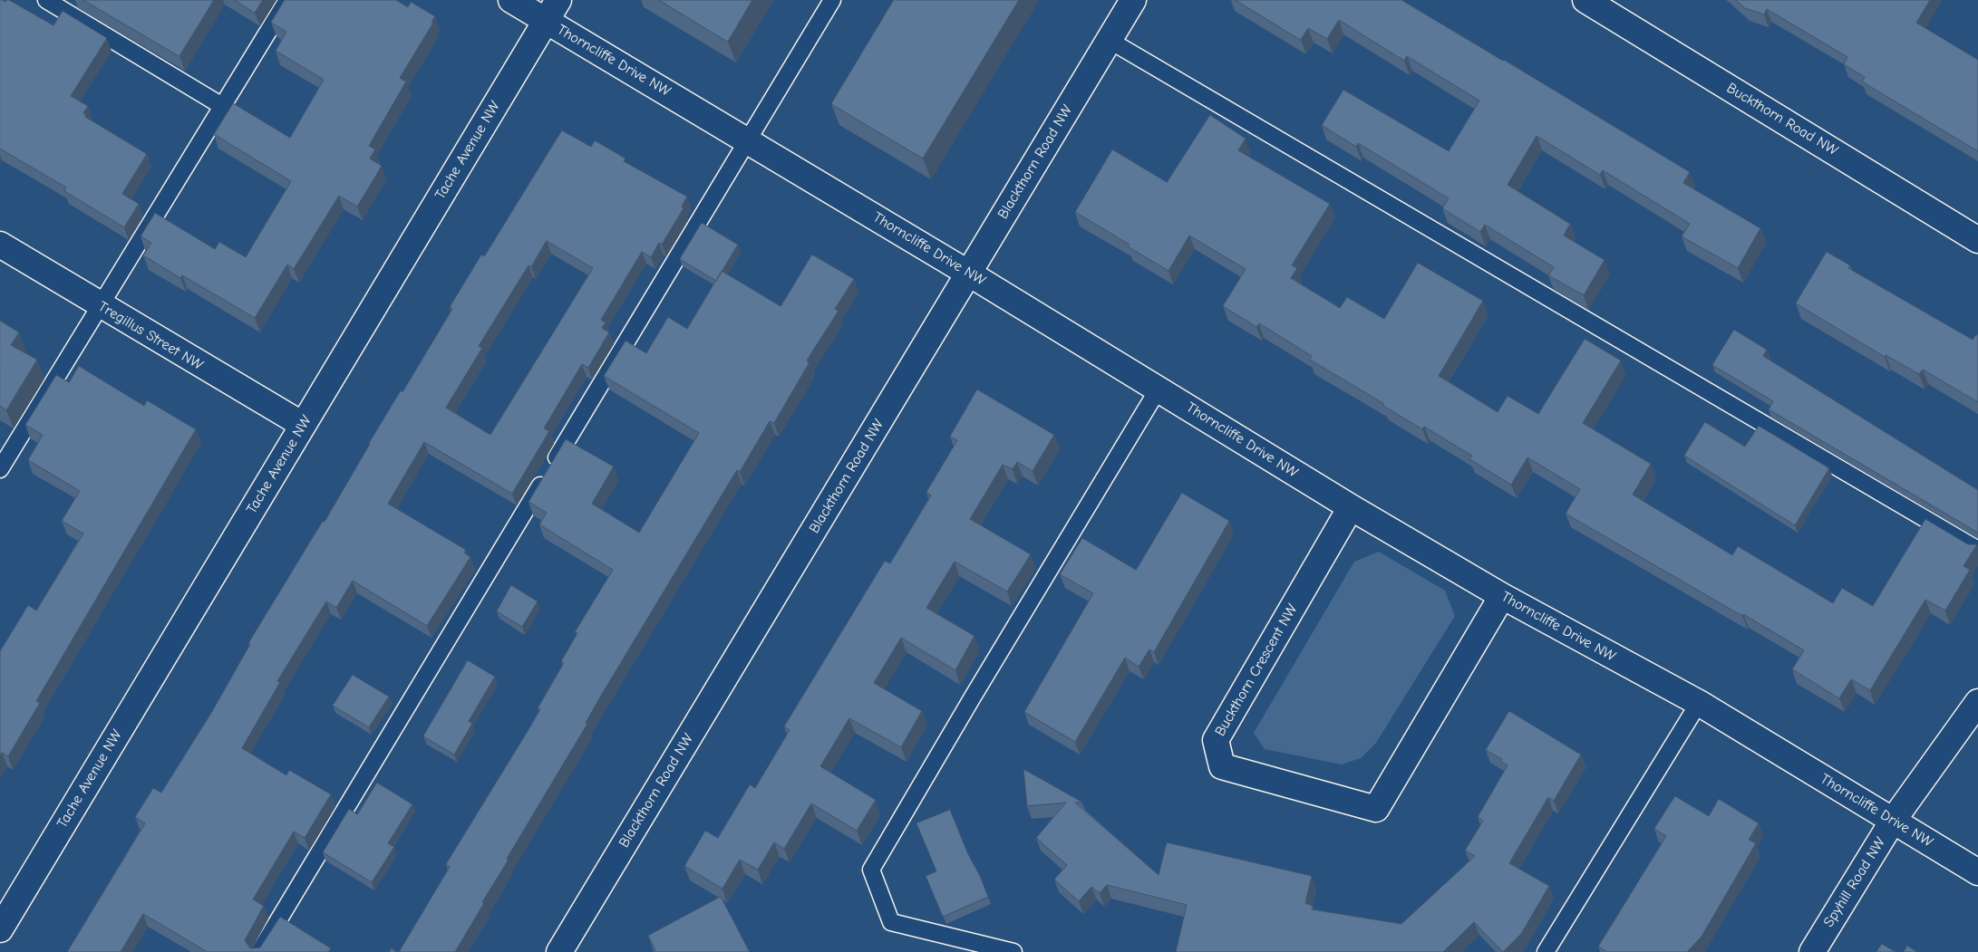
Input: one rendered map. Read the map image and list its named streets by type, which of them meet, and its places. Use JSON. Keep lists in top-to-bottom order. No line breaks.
{"streets":{"street":["Thorncliffe Drive NW","Buckthorn Road NW","Tache Avenue NW","Blackthorn Road NW","Tregillus Street NW","Buckthorn Crescent NW","Spyhill Road NW"]},"crossings":[["Thorncliffe Drive NW","Tache Avenue NW"],["Thorncliffe Drive NW","Blackthorn Road NW"],["Thorncliffe Drive NW","Buckthorn Crescent NW"],["Thorncliffe Drive NW","Spyhill Road NW"],["Tache Avenue NW","Tregillus Street NW"]]}
